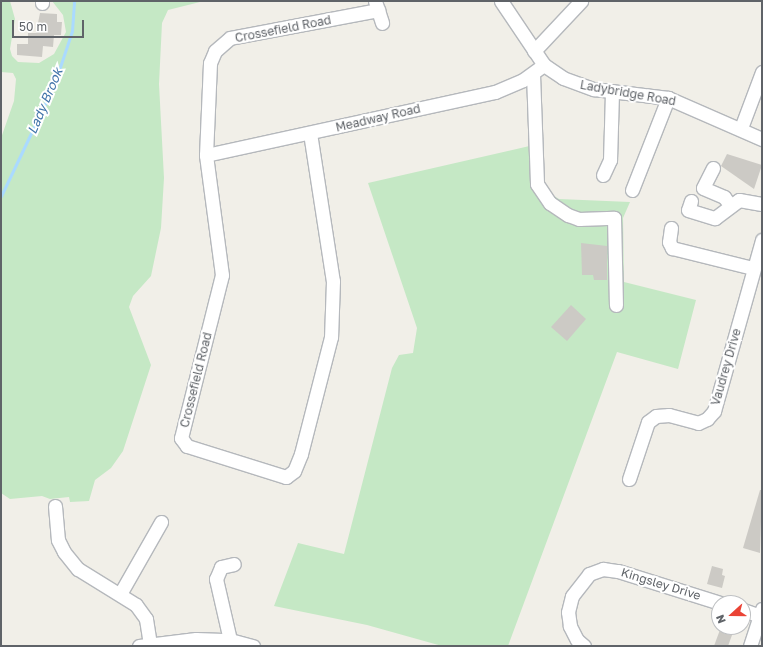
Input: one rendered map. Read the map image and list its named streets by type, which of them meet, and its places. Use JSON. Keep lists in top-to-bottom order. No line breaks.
{"streets":{"street":["Crossefield Road","Ladybridge Road","Meadway Road","Vaudrey Drive","Kingsley Drive"]},"crossings":[["Crossefield Road","Meadway Road"],["Ladybridge Road","Meadway Road"]],"water":["Lady Brook"],"scale_bar":"50 m","north":"left"}
